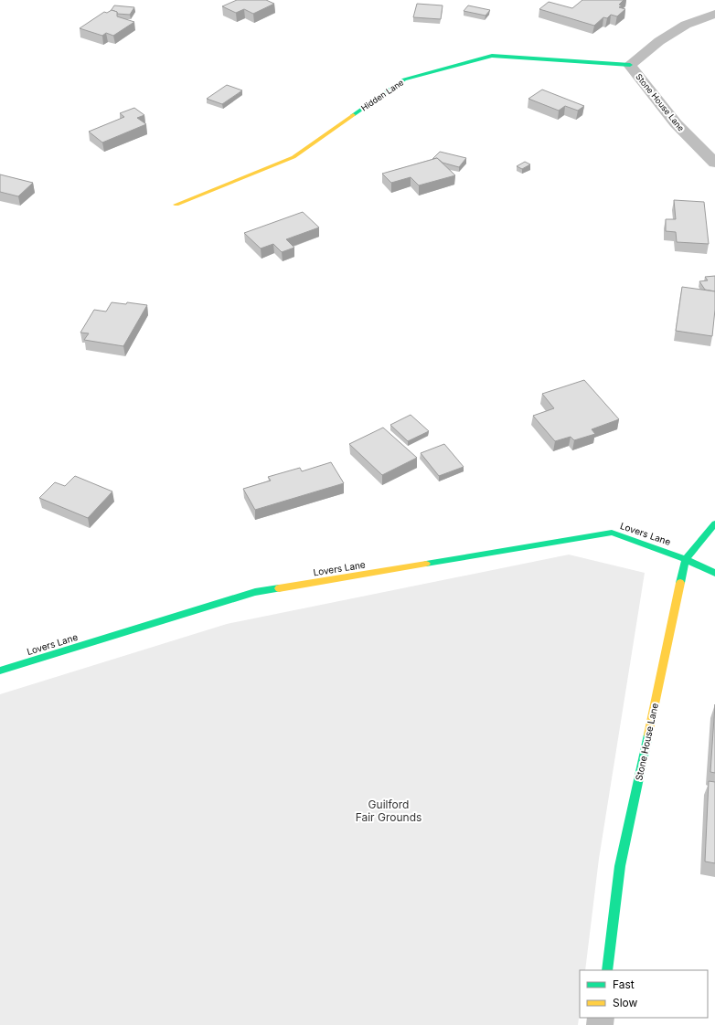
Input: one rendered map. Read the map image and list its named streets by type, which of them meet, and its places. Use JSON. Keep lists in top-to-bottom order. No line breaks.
{"streets":{"street":["Hidden Lane","Stone House Lane","Lovers Lane"]},"crossings":[["Hidden Lane","Stone House Lane"],["Stone House Lane","Lovers Lane"]],"parks":["Guilford Fair Grounds"],"legend":["Fast","Slow"]}
